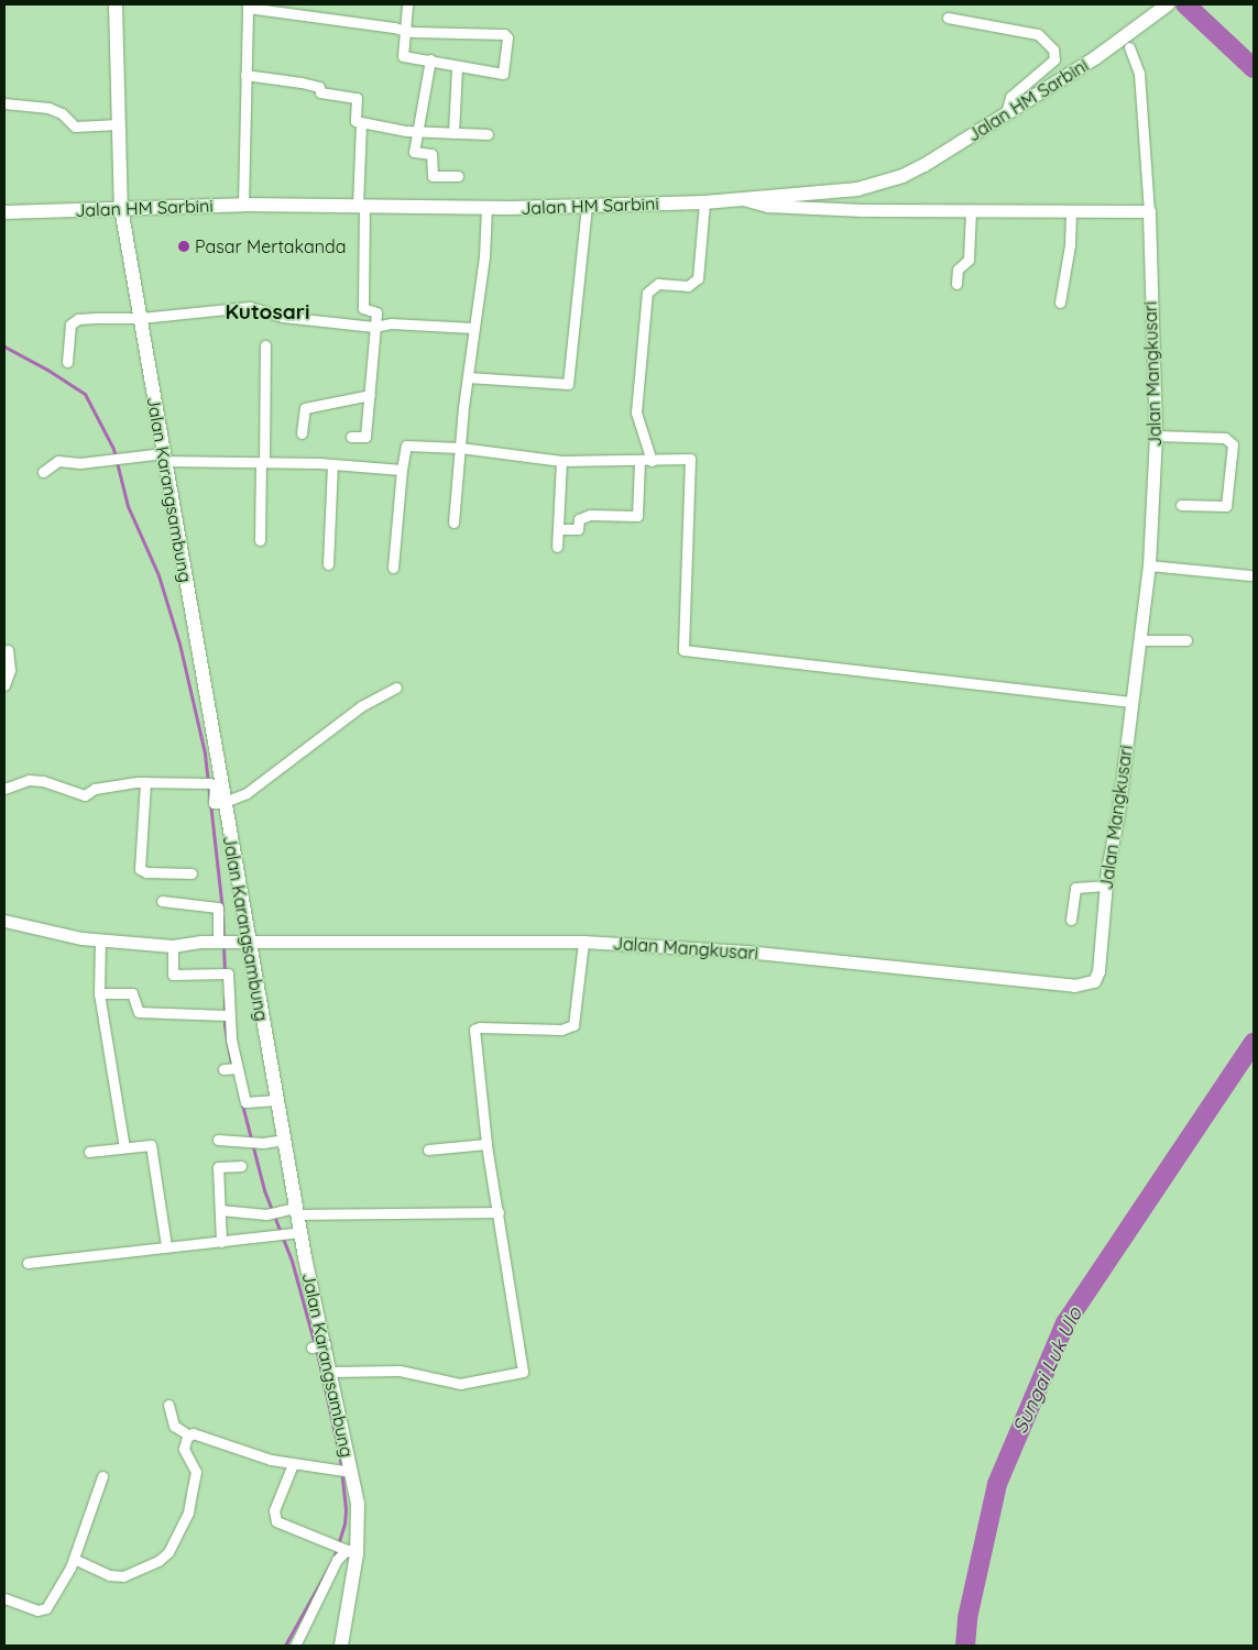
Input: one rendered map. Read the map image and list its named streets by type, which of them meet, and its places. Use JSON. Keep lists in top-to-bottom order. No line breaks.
{"streets":{"main road":["Jalan HM Sarbini","Jalan Karangsambung"],"street":["Jalan Mangkusari"]},"crossings":[["Jalan HM Sarbini","Jalan Karangsambung"],["Jalan Mangkusari","Jalan Karangsambung"]],"districts":["Kutosari"],"water":["Sungai Luk Ulo"],"places":["Pasar Mertakanda"]}
